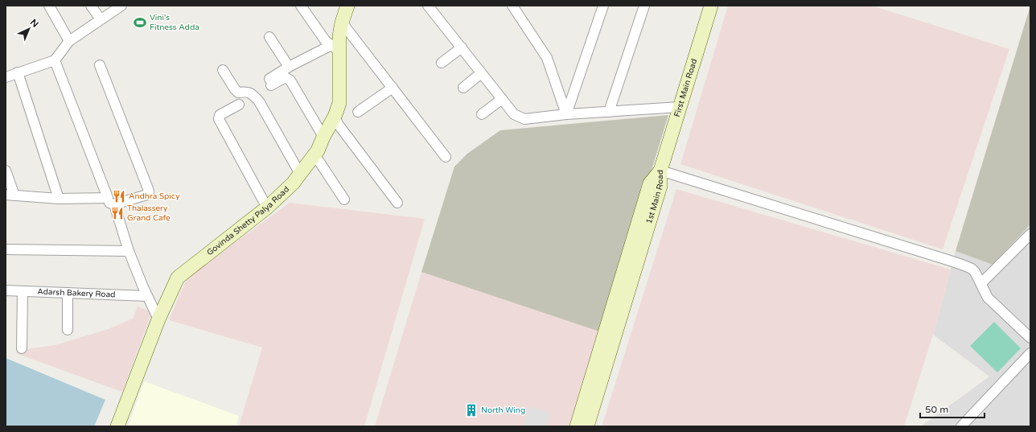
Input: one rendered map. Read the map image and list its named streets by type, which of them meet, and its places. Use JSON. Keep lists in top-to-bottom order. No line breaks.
{"streets":{"street":["First Main Road","1st Main Road","Govinda Shetty Palya Road","Adarsh Bakery Road"]},"crossings":[["First Main Road","1st Main Road"]],"places":{"sports":["Vini's Fitness Adda"],"restaurant":["Andhra Spicy","Thalassery Grand Cafe"],"building":["North Wing"]},"scale_bar":"50 m","north":"top right"}
